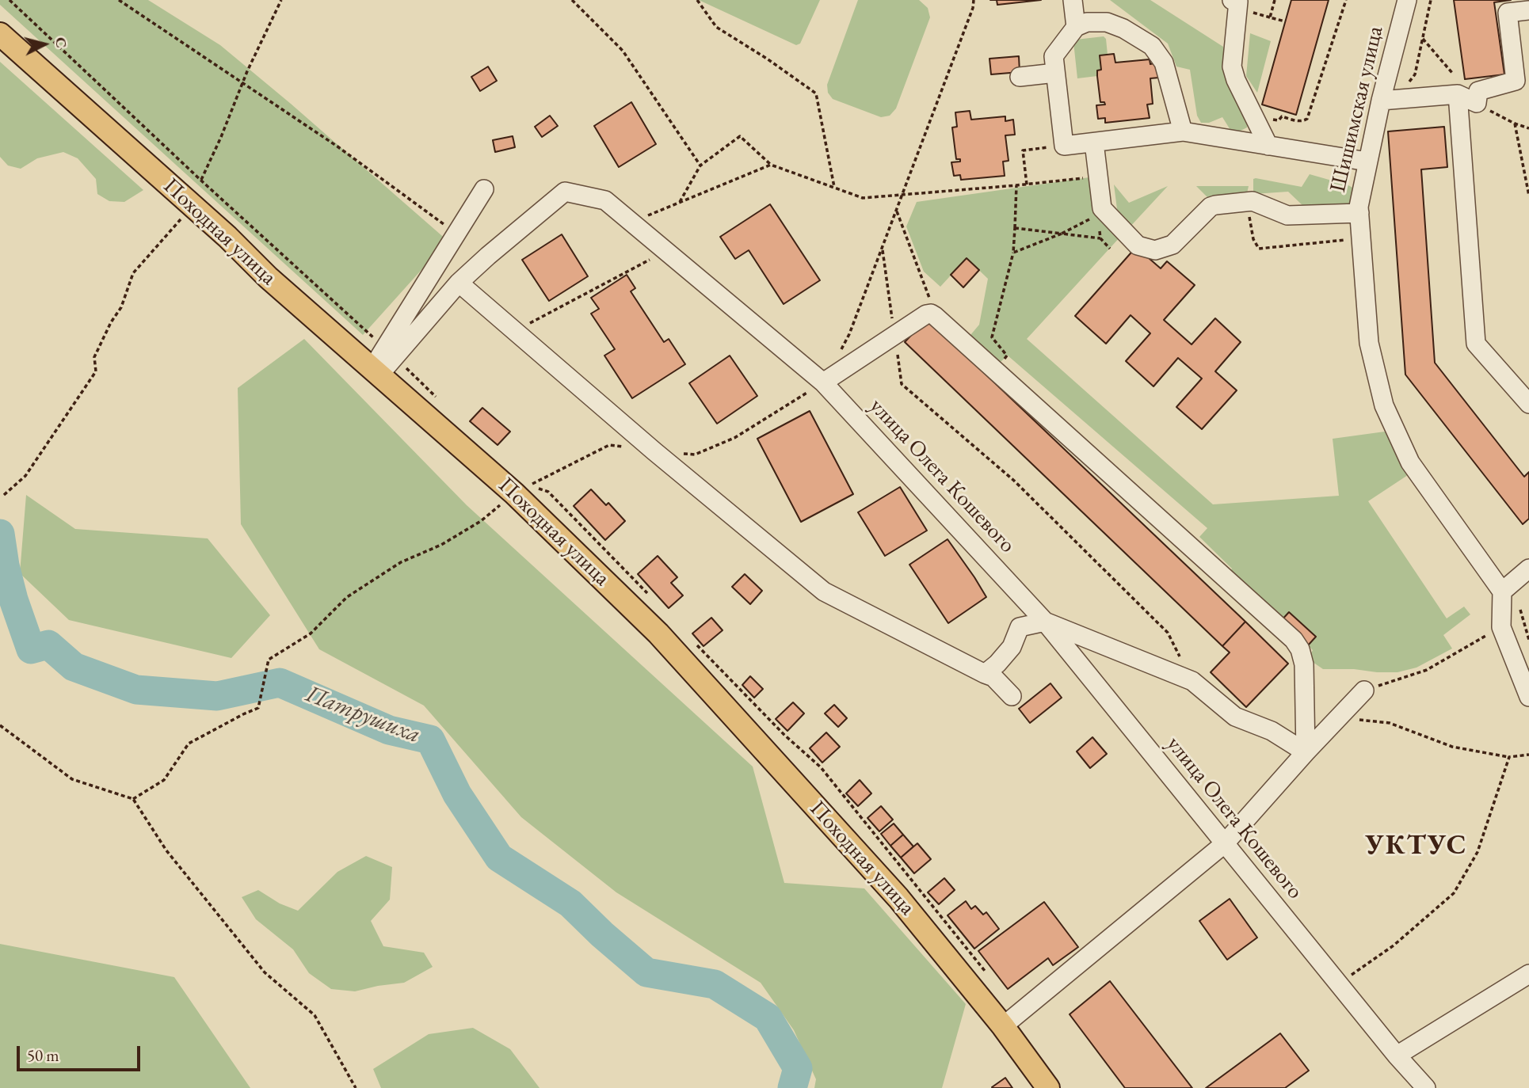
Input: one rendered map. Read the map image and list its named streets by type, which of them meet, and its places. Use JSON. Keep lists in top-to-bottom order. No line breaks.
{"streets":{"main road":["Походная улица"],"street":["Шишимская улица","улица Олега Кошевого"]},"crossings":[["Походная улица","улица Олега Кошевого"]],"districts":["УКТУС"],"water":["Патрушиха"],"scale_bar":"50 m","north":"right"}
